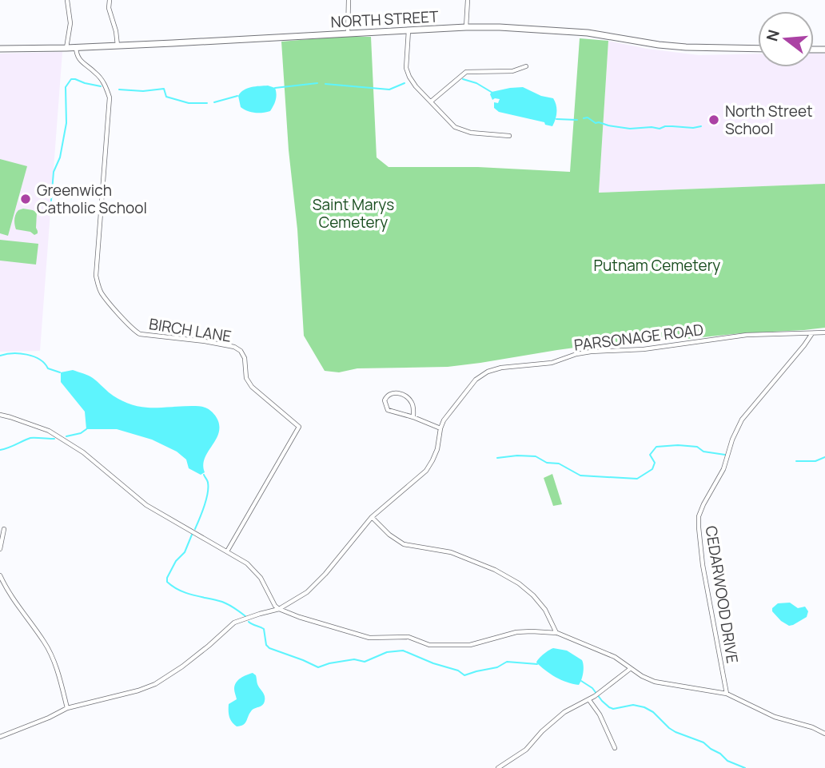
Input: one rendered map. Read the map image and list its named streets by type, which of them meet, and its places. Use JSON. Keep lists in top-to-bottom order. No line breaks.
{"streets":{"main road":["NORTH STREET"],"street":["BIRCH LANE","PARSONAGE ROAD","CEDARWOOD DRIVE"]},"crossings":[["NORTH STREET","BIRCH LANE"],["PARSONAGE ROAD","CEDARWOOD DRIVE"]],"parks":["Saint Marys Cemetery","Putnam Cemetery"],"places":["North Street School","Greenwich Catholic School"],"north":"left"}
